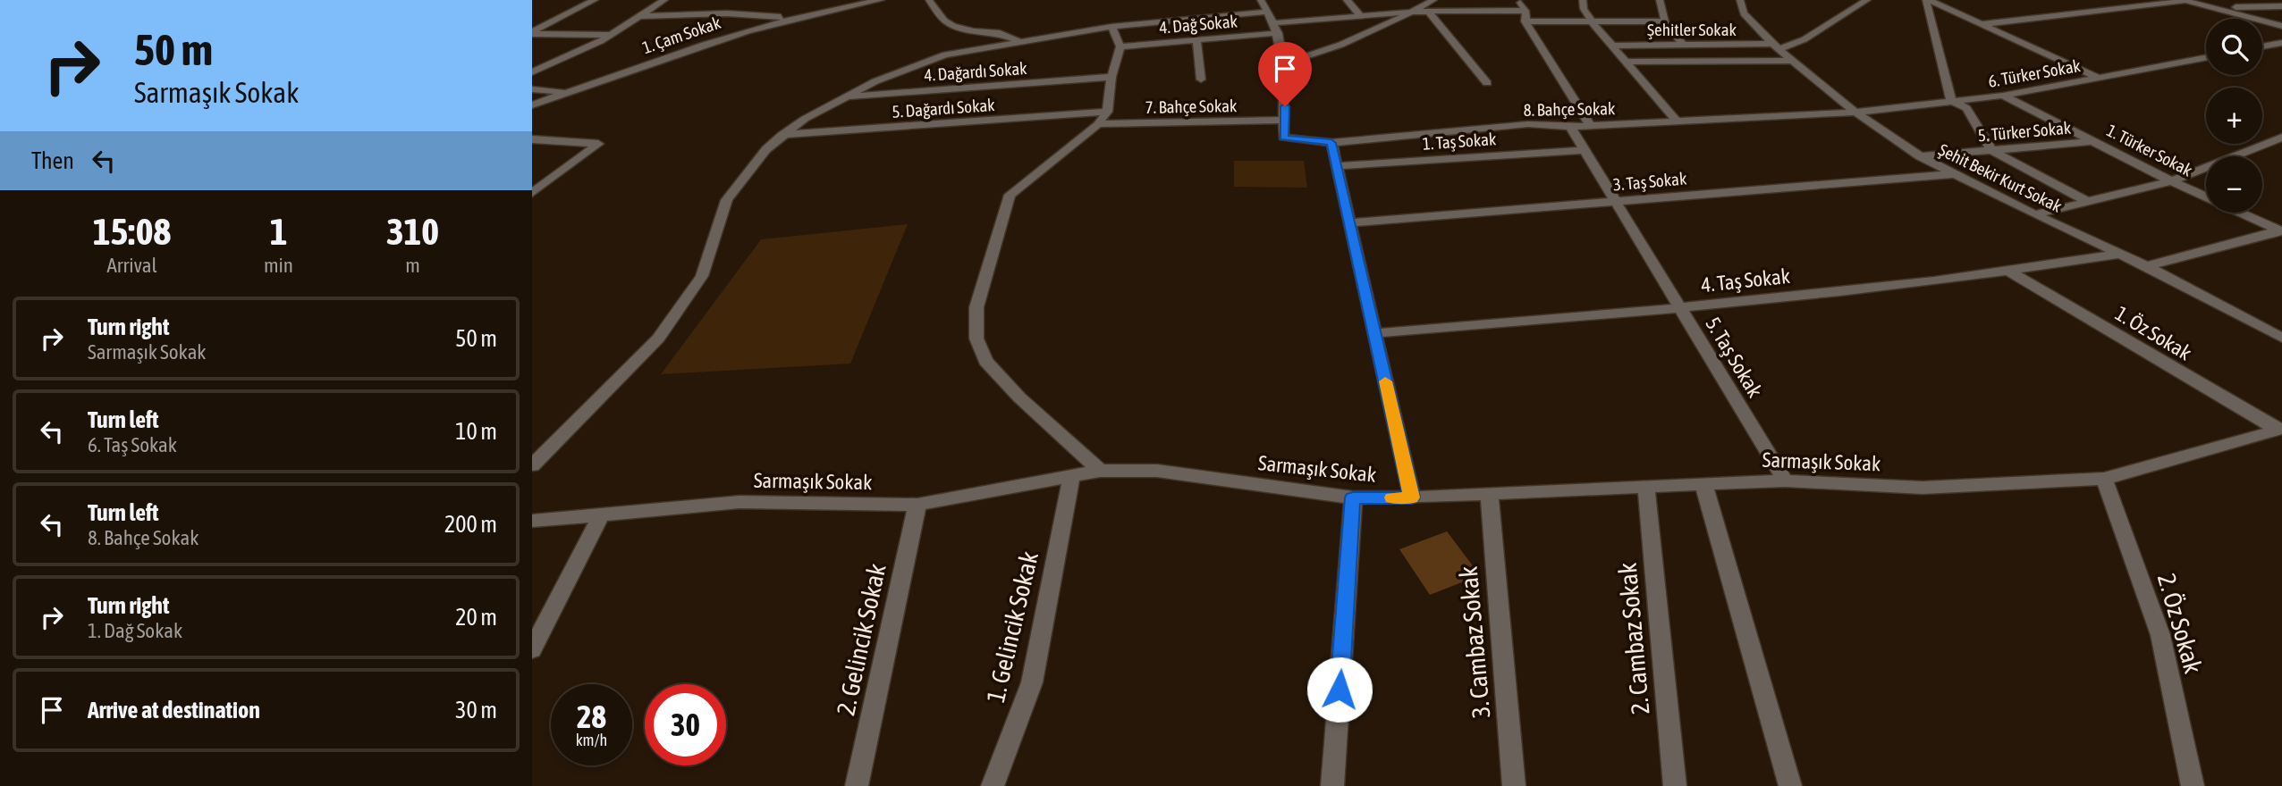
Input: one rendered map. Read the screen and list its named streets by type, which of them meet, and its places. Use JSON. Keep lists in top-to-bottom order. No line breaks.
{"streets":{"street":["4. Dağ Sokak","Şehitler Sokak","1. Çam Sokak","4. Dağardı Sokak","6. Türker Sokak","7. Bahçe Sokak","5. Dağardı Sokak","8. Bahçe Sokak","5. Türker Sokak","1. Taş Sokak","1. Türker Sokak","Şehit Bekir Kurt Sokak","3. Taş Sokak","4. Taş Sokak","1. Öz Sokak","5. Taş Sokak","Sarmaşık Sokak","2. Öz Sokak","1. Gelincik Sokak","2. Cambaz Sokak","2. Gelincik Sokak","3. Cambaz Sokak"]},"crossings":[["Şehitler Sokak","Şehit Bekir Kurt Sokak"],["6. Türker Sokak","8. Bahçe Sokak"],["6. Türker Sokak","1. Türker Sokak"],["6. Türker Sokak","Şehit Bekir Kurt Sokak"],["7. Bahçe Sokak","8. Bahçe Sokak"],["8. Bahçe Sokak","Şehit Bekir Kurt Sokak"],["8. Bahçe Sokak","5. Taş Sokak"],["5. Türker Sokak","1. Türker Sokak"],["5. Türker Sokak","Şehit Bekir Kurt Sokak"],["1. Taş Sokak","5. Taş Sokak"],["Şehit Bekir Kurt Sokak","3. Taş Sokak"],["Şehit Bekir Kurt Sokak","4. Taş Sokak"],["3. Taş Sokak","5. Taş Sokak"],["4. Taş Sokak","1. Öz Sokak"],["4. Taş Sokak","5. Taş Sokak"],["1. Öz Sokak","Sarmaşık Sokak"],["5. Taş Sokak","Sarmaşık Sokak"],["Sarmaşık Sokak","2. Öz Sokak"],["Sarmaşık Sokak","1. Gelincik Sokak"],["Sarmaşık Sokak","2. Cambaz Sokak"],["Sarmaşık Sokak","2. Gelincik Sokak"],["Sarmaşık Sokak","3. Cambaz Sokak"]],"page":{"turn":["50 m","Sarmaşık Sokak"],"map_buttons":["+","−"],"then":"Then","eta":["15:08","Arrival","1","min","310","m"],"list":[{"name":"Turn right","note":"Sarmaşık Sokak","value":"50 m"},{"name":"Turn left","note":"6. Taş Sokak","value":"10 m"},{"name":"Turn left","note":"8. Bahçe Sokak","value":"200 m"},{"name":"Turn right","note":"1. Dağ Sokak","value":"20 m"},{"name":"Arrive at destination","value":"30 m"}],"speed":"28 km/h","limit":"30"}}
